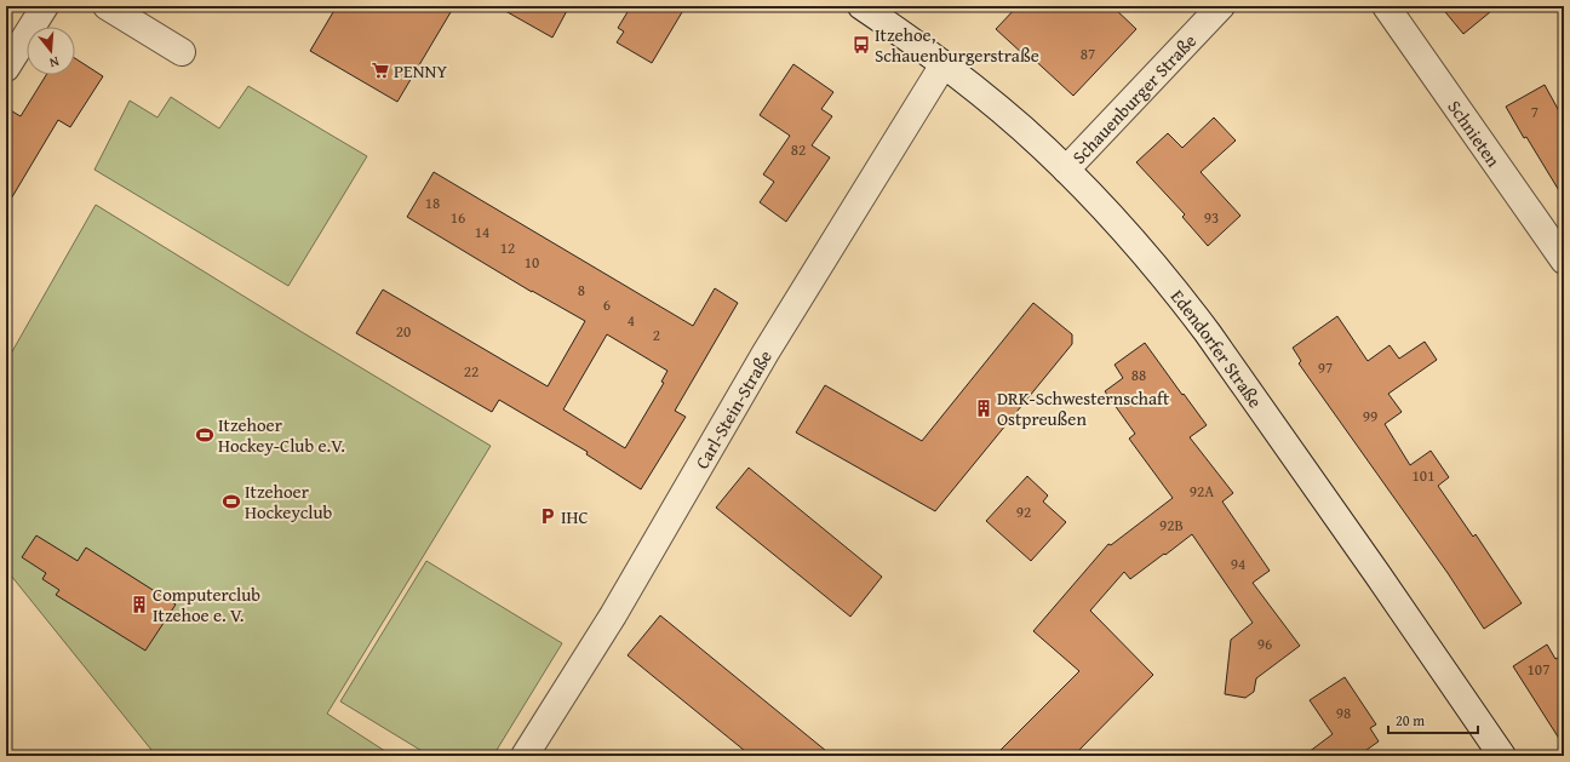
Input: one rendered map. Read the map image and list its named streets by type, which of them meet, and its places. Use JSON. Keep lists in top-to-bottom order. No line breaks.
{"streets":{"street":["Schauenburger Straße","Schnieten","Edendorfer Straße","Carl-Stein-Straße"]},"crossings":[["Schauenburger Straße","Edendorfer Straße"],["Edendorfer Straße","Carl-Stein-Straße"]],"places":{"bus stop":["Itzehoe, Schauenburgerstraße"],"supermarket":["PENNY"],"building":["DRK-Schwesternschaft Ostpreußen","Computerclub Itzehoe e. V."],"sports":["Itzehoer Hockey-Club e.V.","Itzehoer Hockeyclub"],"parking":["IHC"]},"house_numbers":["87","7","82","18","16","93","14","12","10","8","6","4","20","2","97","22","88","99","101","92A","92","92B","94","96","107","98"],"scale_bar":"20 m","north":"bottom"}
